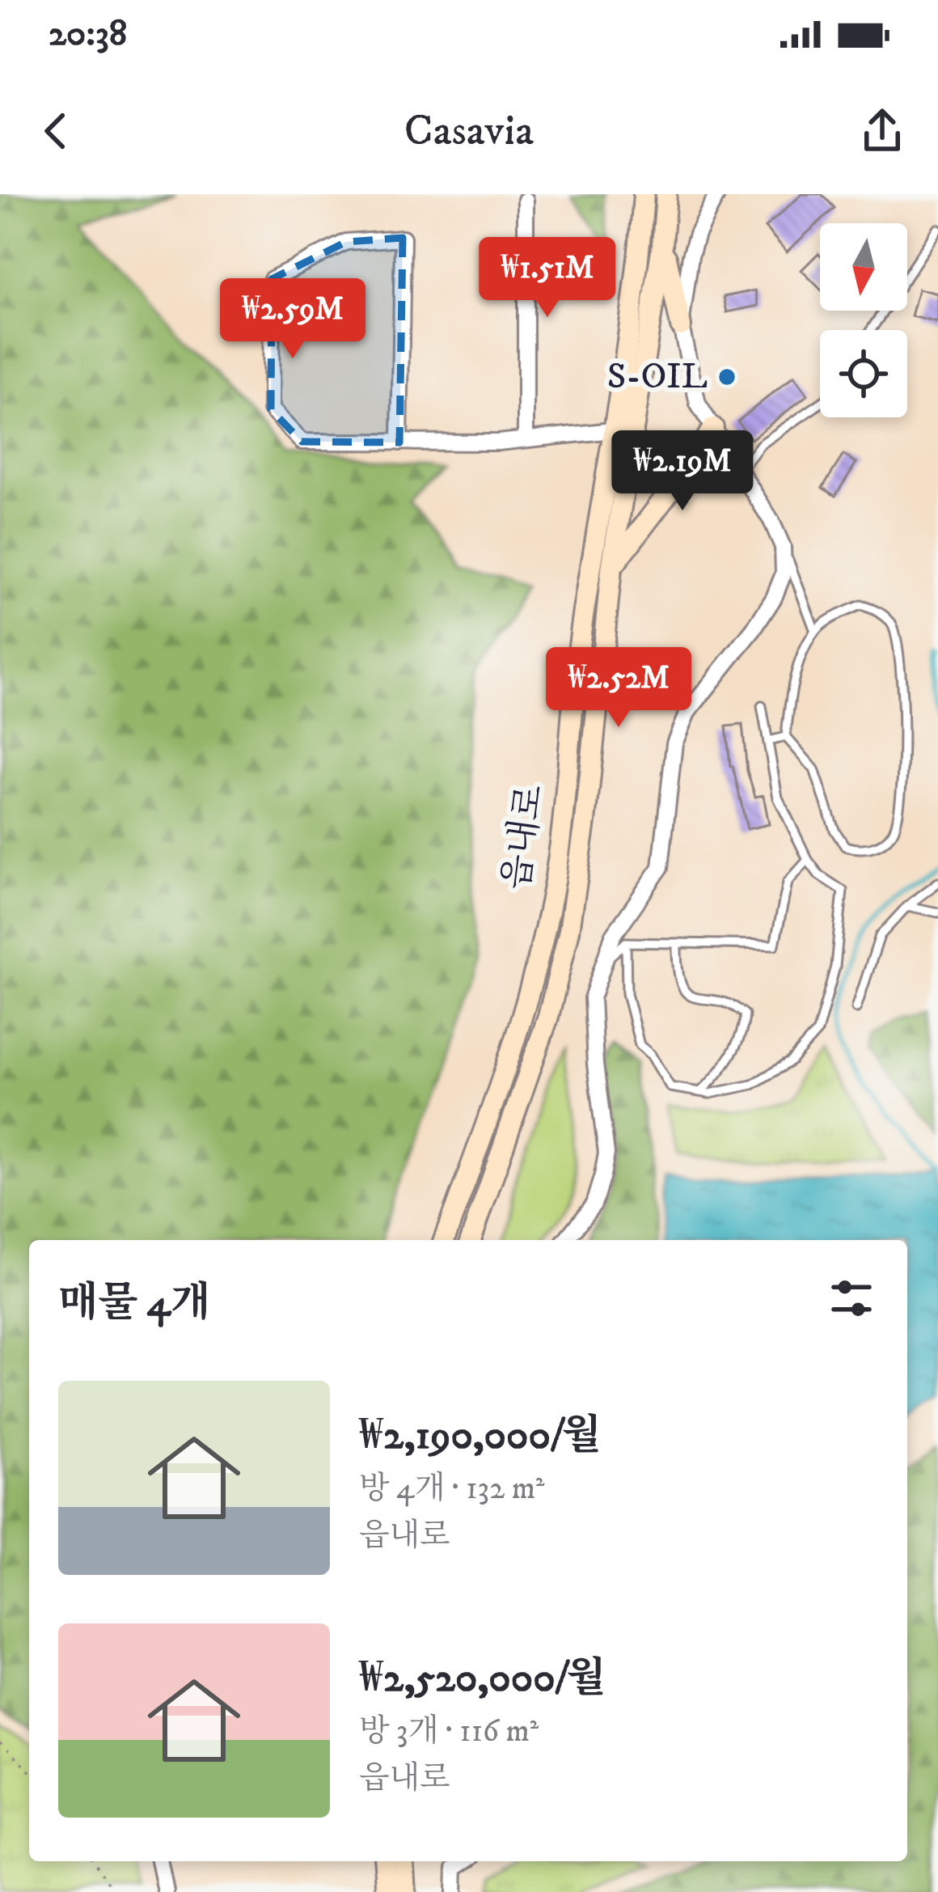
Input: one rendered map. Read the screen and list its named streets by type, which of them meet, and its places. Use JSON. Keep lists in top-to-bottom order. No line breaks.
{"streets":{"street":["읍내로"]},"places":["S-OIL"],"north":"bottom","page":{"status":"20:38","header":"Casavia","price":["₩1.51M","₩2.59M","₩2.19M","₩2.52M"],"heading":"매물 4개","list":[{"name":"₩2,190,000/월","note":"방 4개 · 132 m² · 읍내로"},{"name":"₩2,520,000/월","note":"방 3개 · 116 m² · 읍내로"}]}}
